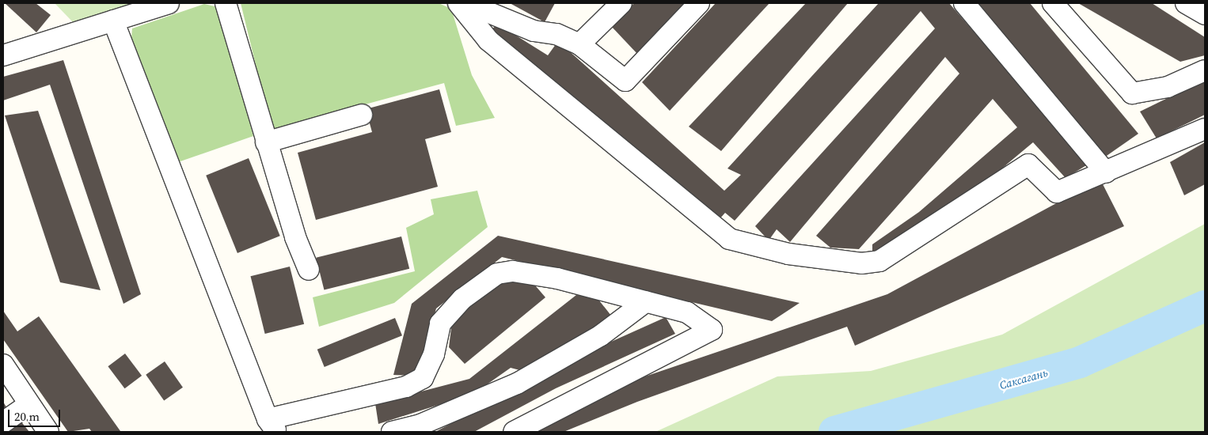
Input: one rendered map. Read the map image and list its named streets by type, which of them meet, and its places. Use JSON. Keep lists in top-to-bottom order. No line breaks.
{"water":["Саксагань"],"scale_bar":"20 m"}
